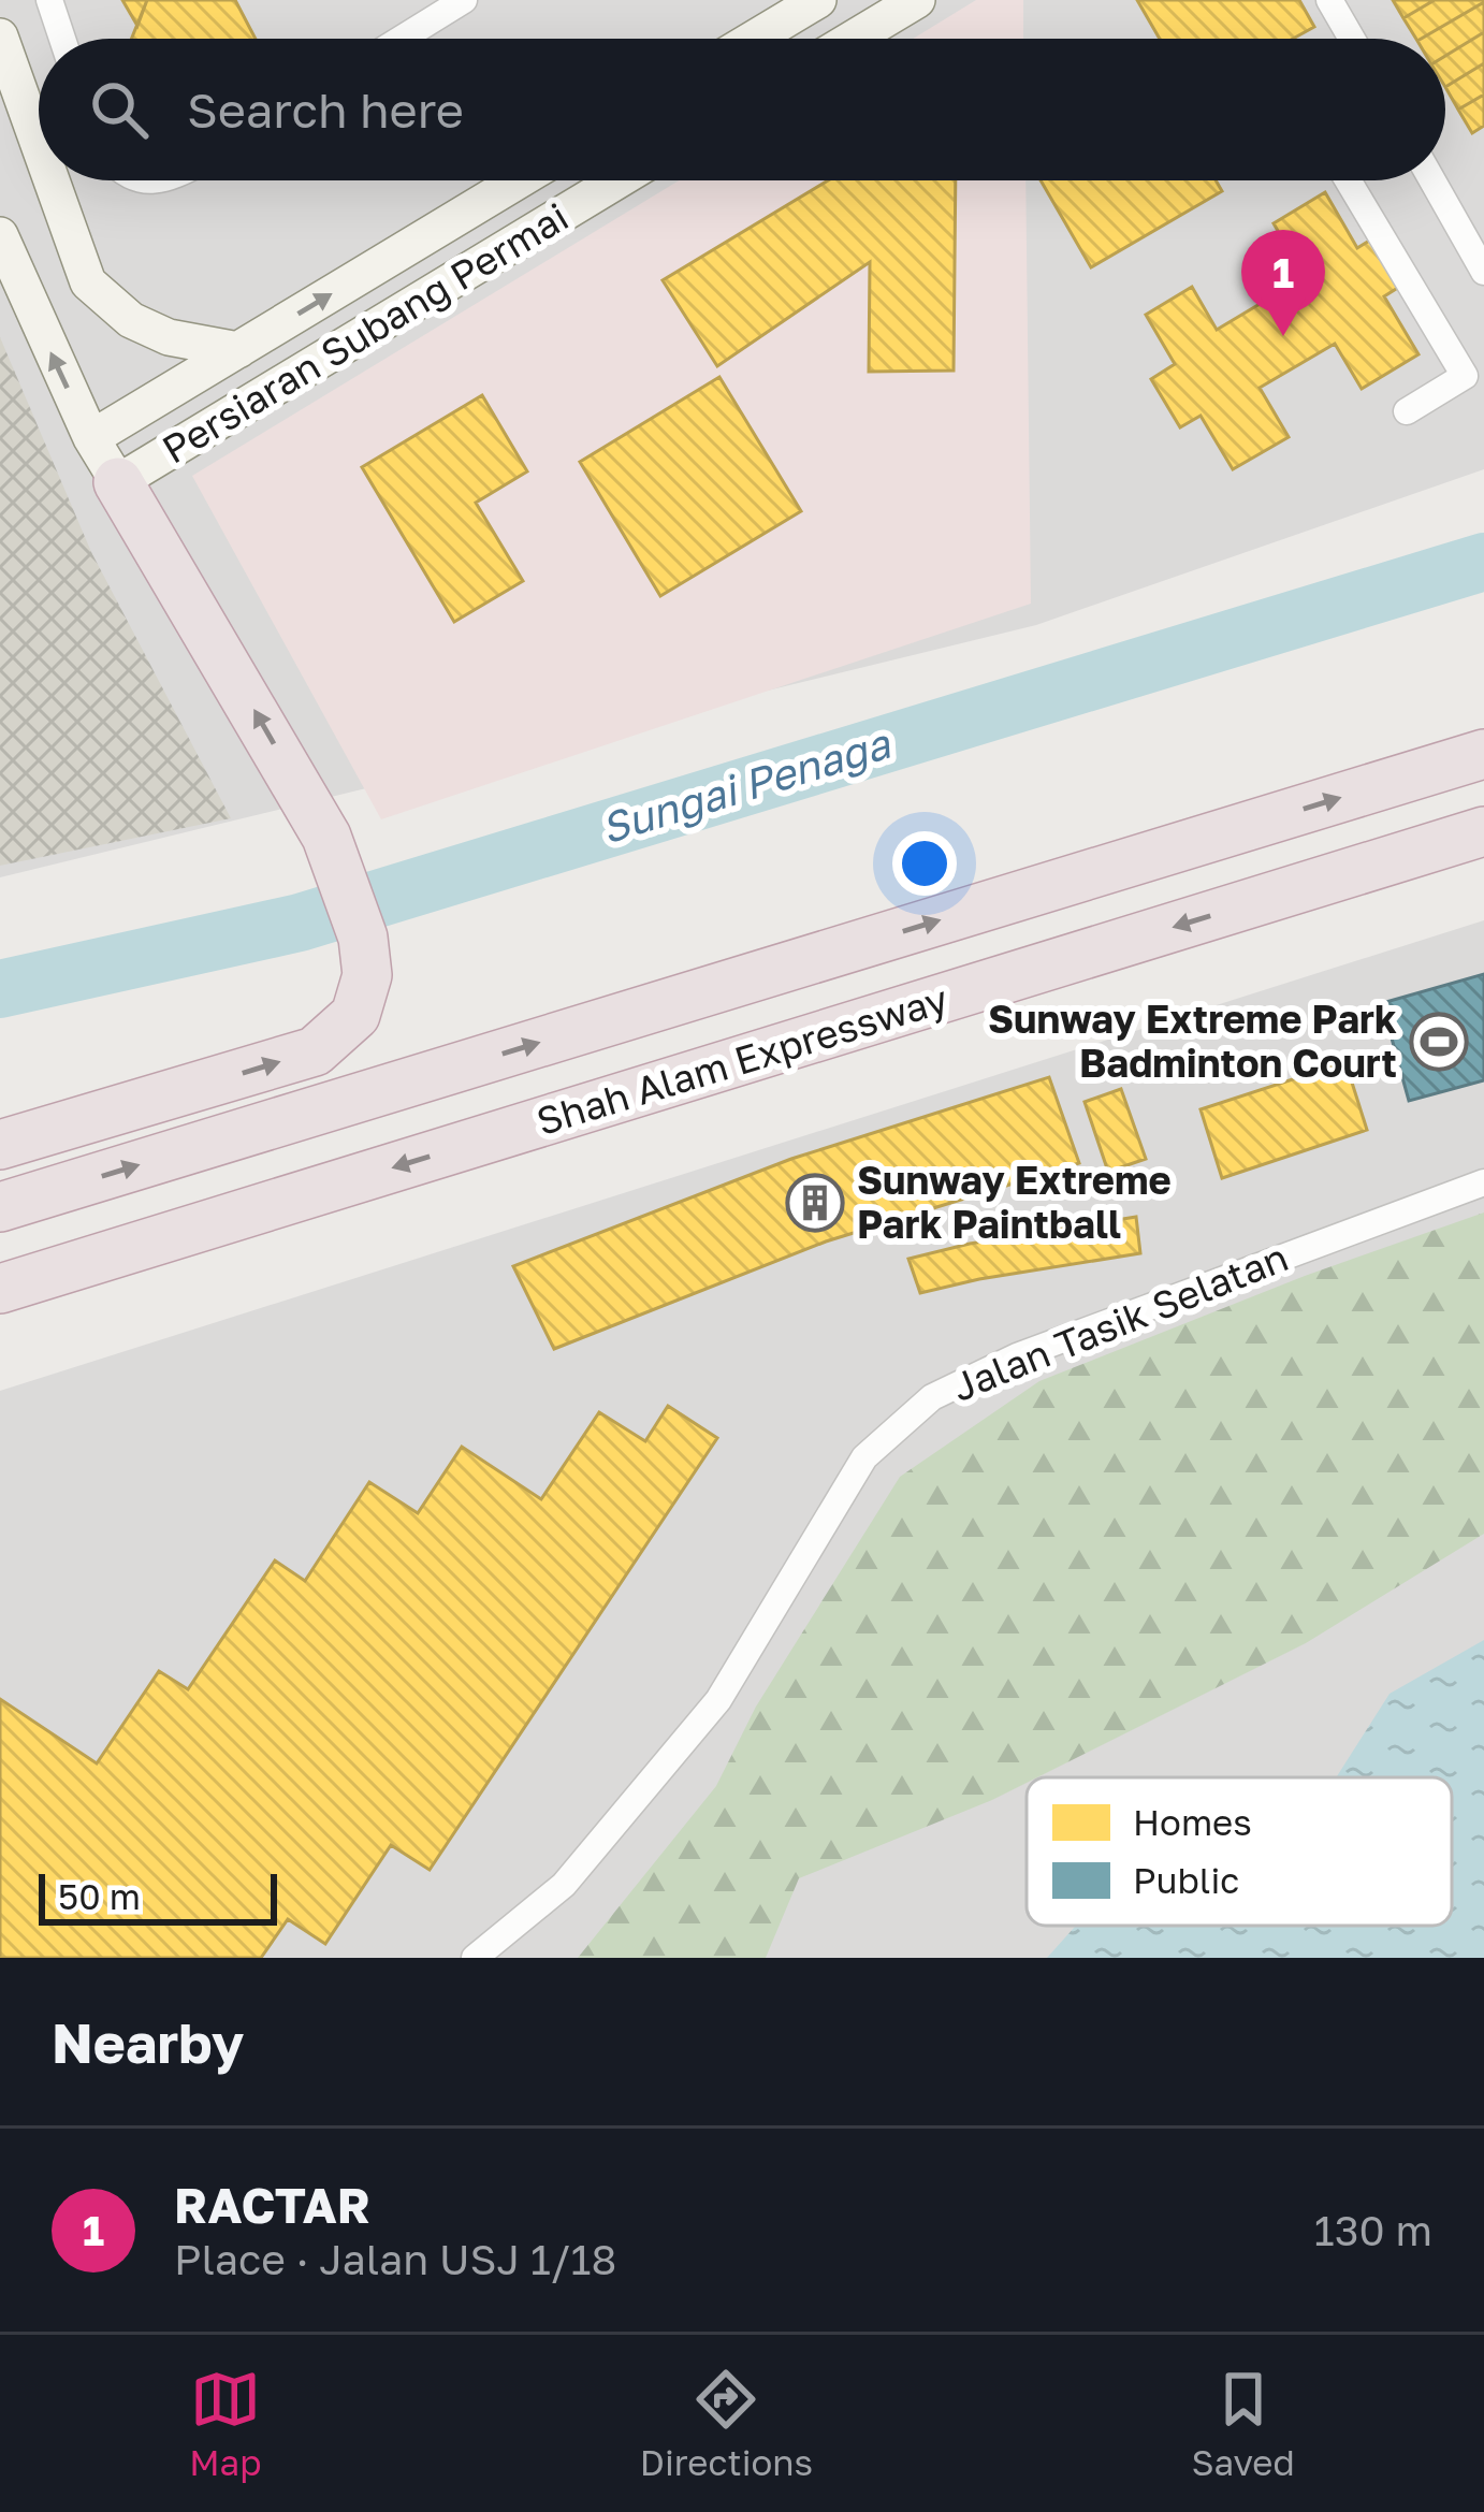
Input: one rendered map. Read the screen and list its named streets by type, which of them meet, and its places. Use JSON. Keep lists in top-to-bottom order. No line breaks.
{"streets":{"highway":["Shah Alam Expressway"],"main road":["Persiaran Subang Permai"],"street":["Jalan Tasik Selatan"]},"water":["Sungai Penaga"],"places":{"sports":["Sunway Extreme Park Badminton Court"],"building":["Sunway Extreme Park Paintball"]},"legend":["Homes","Public"],"scale_bar":"50 m","page":{"search":"Search here","pins":"1","scale":"50 m","heading":"Nearby","list":[{"mark":"1","name":"RACTAR","note":"Place · Jalan USJ 1/18","value":"130 m"}],"nav":["Map","Directions","Saved"]}}
